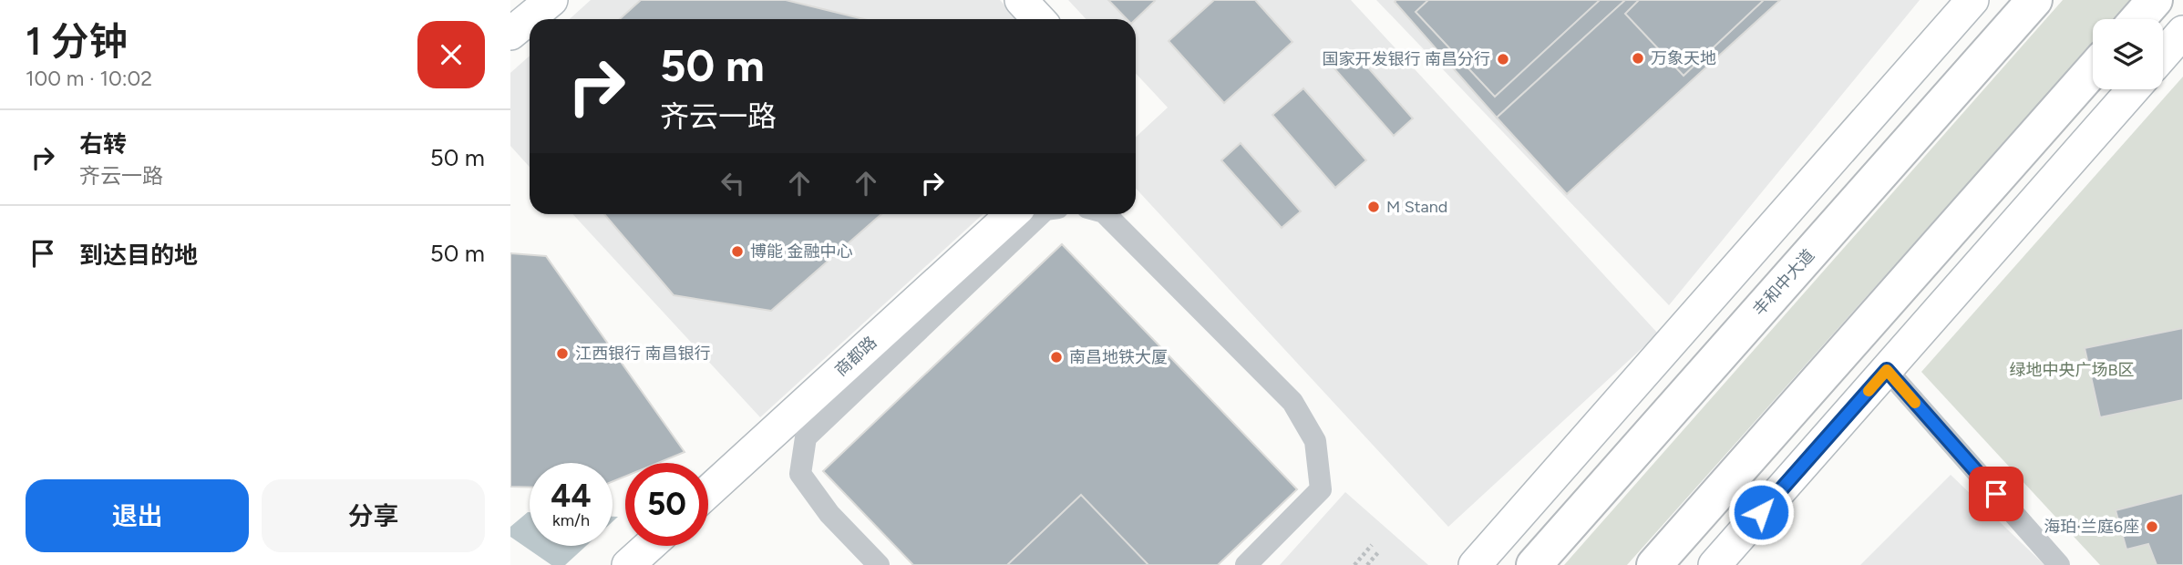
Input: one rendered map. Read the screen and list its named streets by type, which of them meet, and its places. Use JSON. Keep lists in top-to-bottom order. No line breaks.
{"streets":{"main road":["丰和中大道","商都路"]},"parks":["绿地中央广场B区"],"places":["万象天地","国家开发银行 南昌分行","M Stand","博能 金融中心","江西银行 南昌银行","南昌地铁大厦","海珀·兰庭6座"],"page":{"heading":["1 分钟","100 m · 10:02"],"turn":["50 m","齐云一路"],"list":[{"name":"右转","note":"齐云一路","value":"50 m"},{"name":"到达目的地","value":"50 m"}],"speed":"44 km/h","limit":"50","buttons":["退出","分享"]}}
